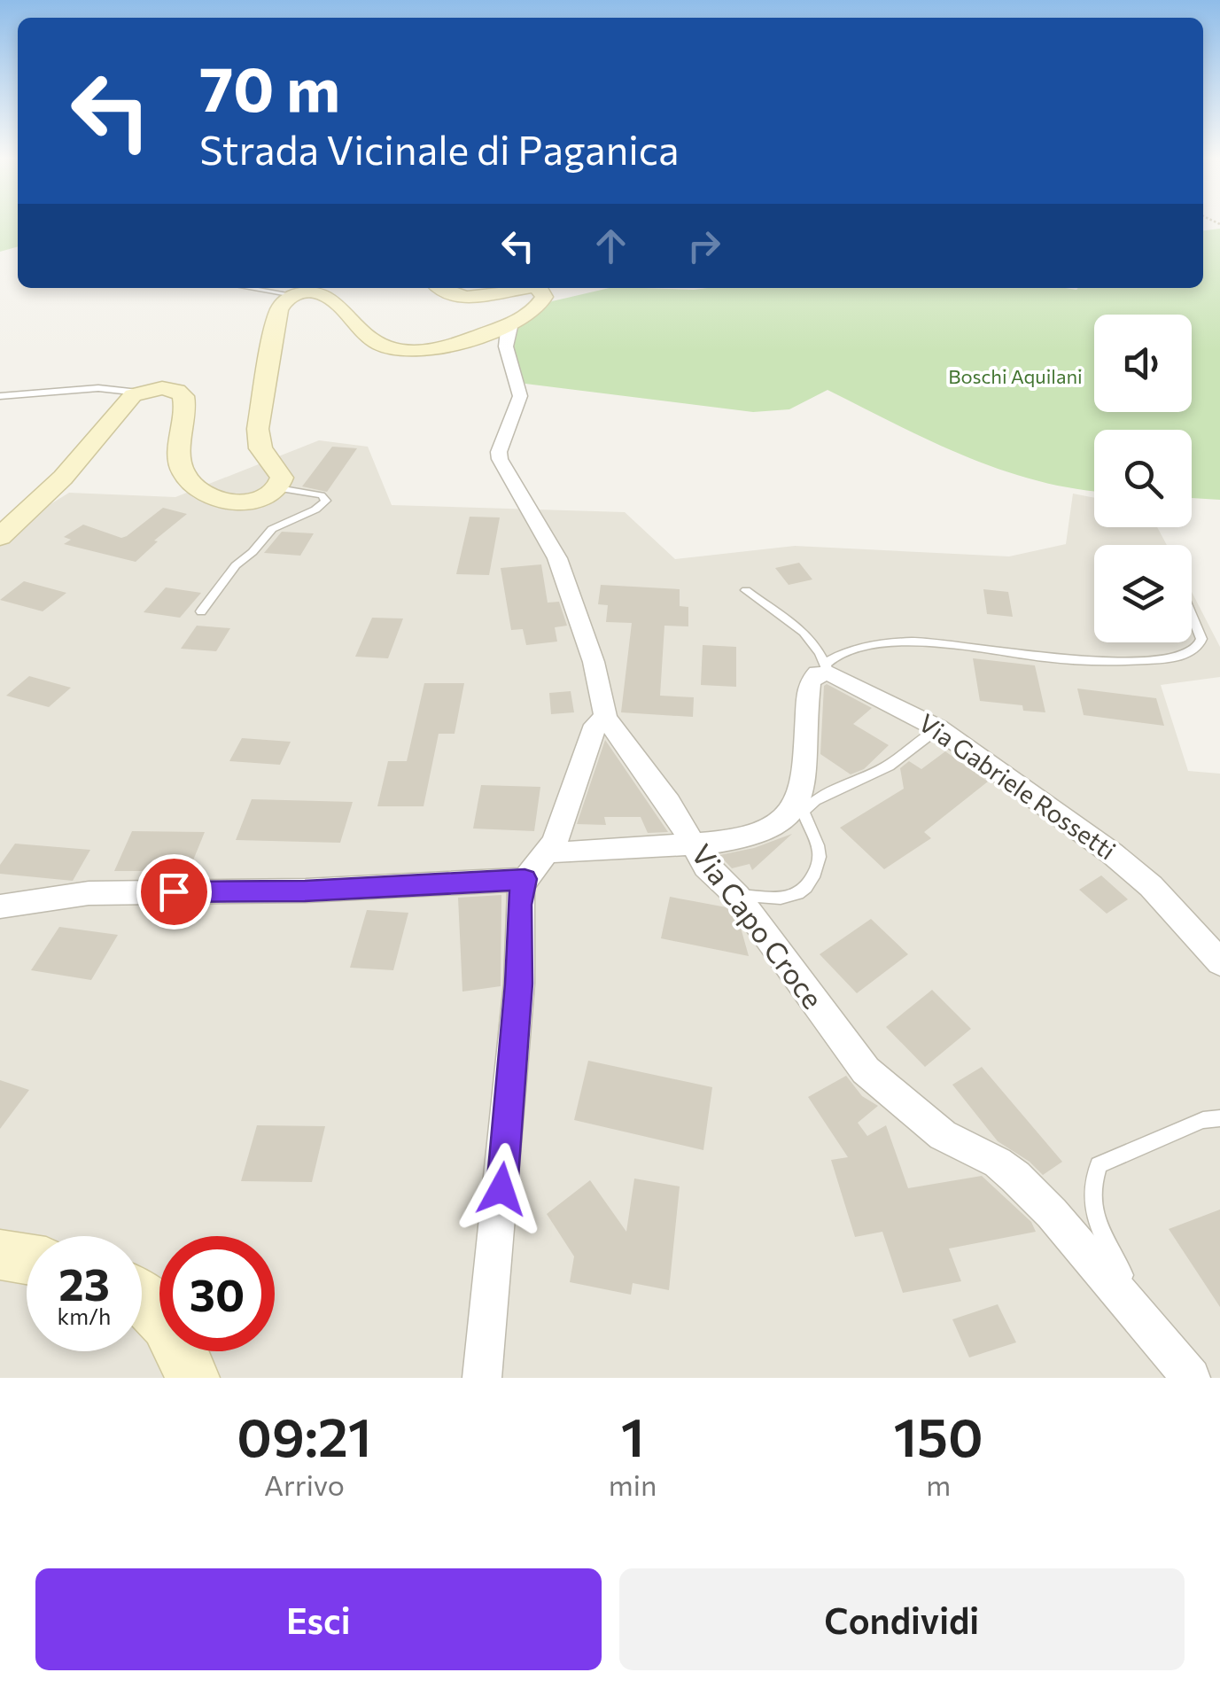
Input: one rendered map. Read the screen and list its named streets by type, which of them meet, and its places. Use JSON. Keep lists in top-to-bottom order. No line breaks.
{"streets":{"street":["Via Gabriele Rossetti","Via Capo Croce"]},"parks":["Boschi Aquilani"],"page":{"turn":["70 m","Strada Vicinale di Paganica"],"speed":"23 km/h","limit":"30","eta":["09:21","Arrivo","1","min","150","m"],"buttons":["Esci","Condividi"]}}
